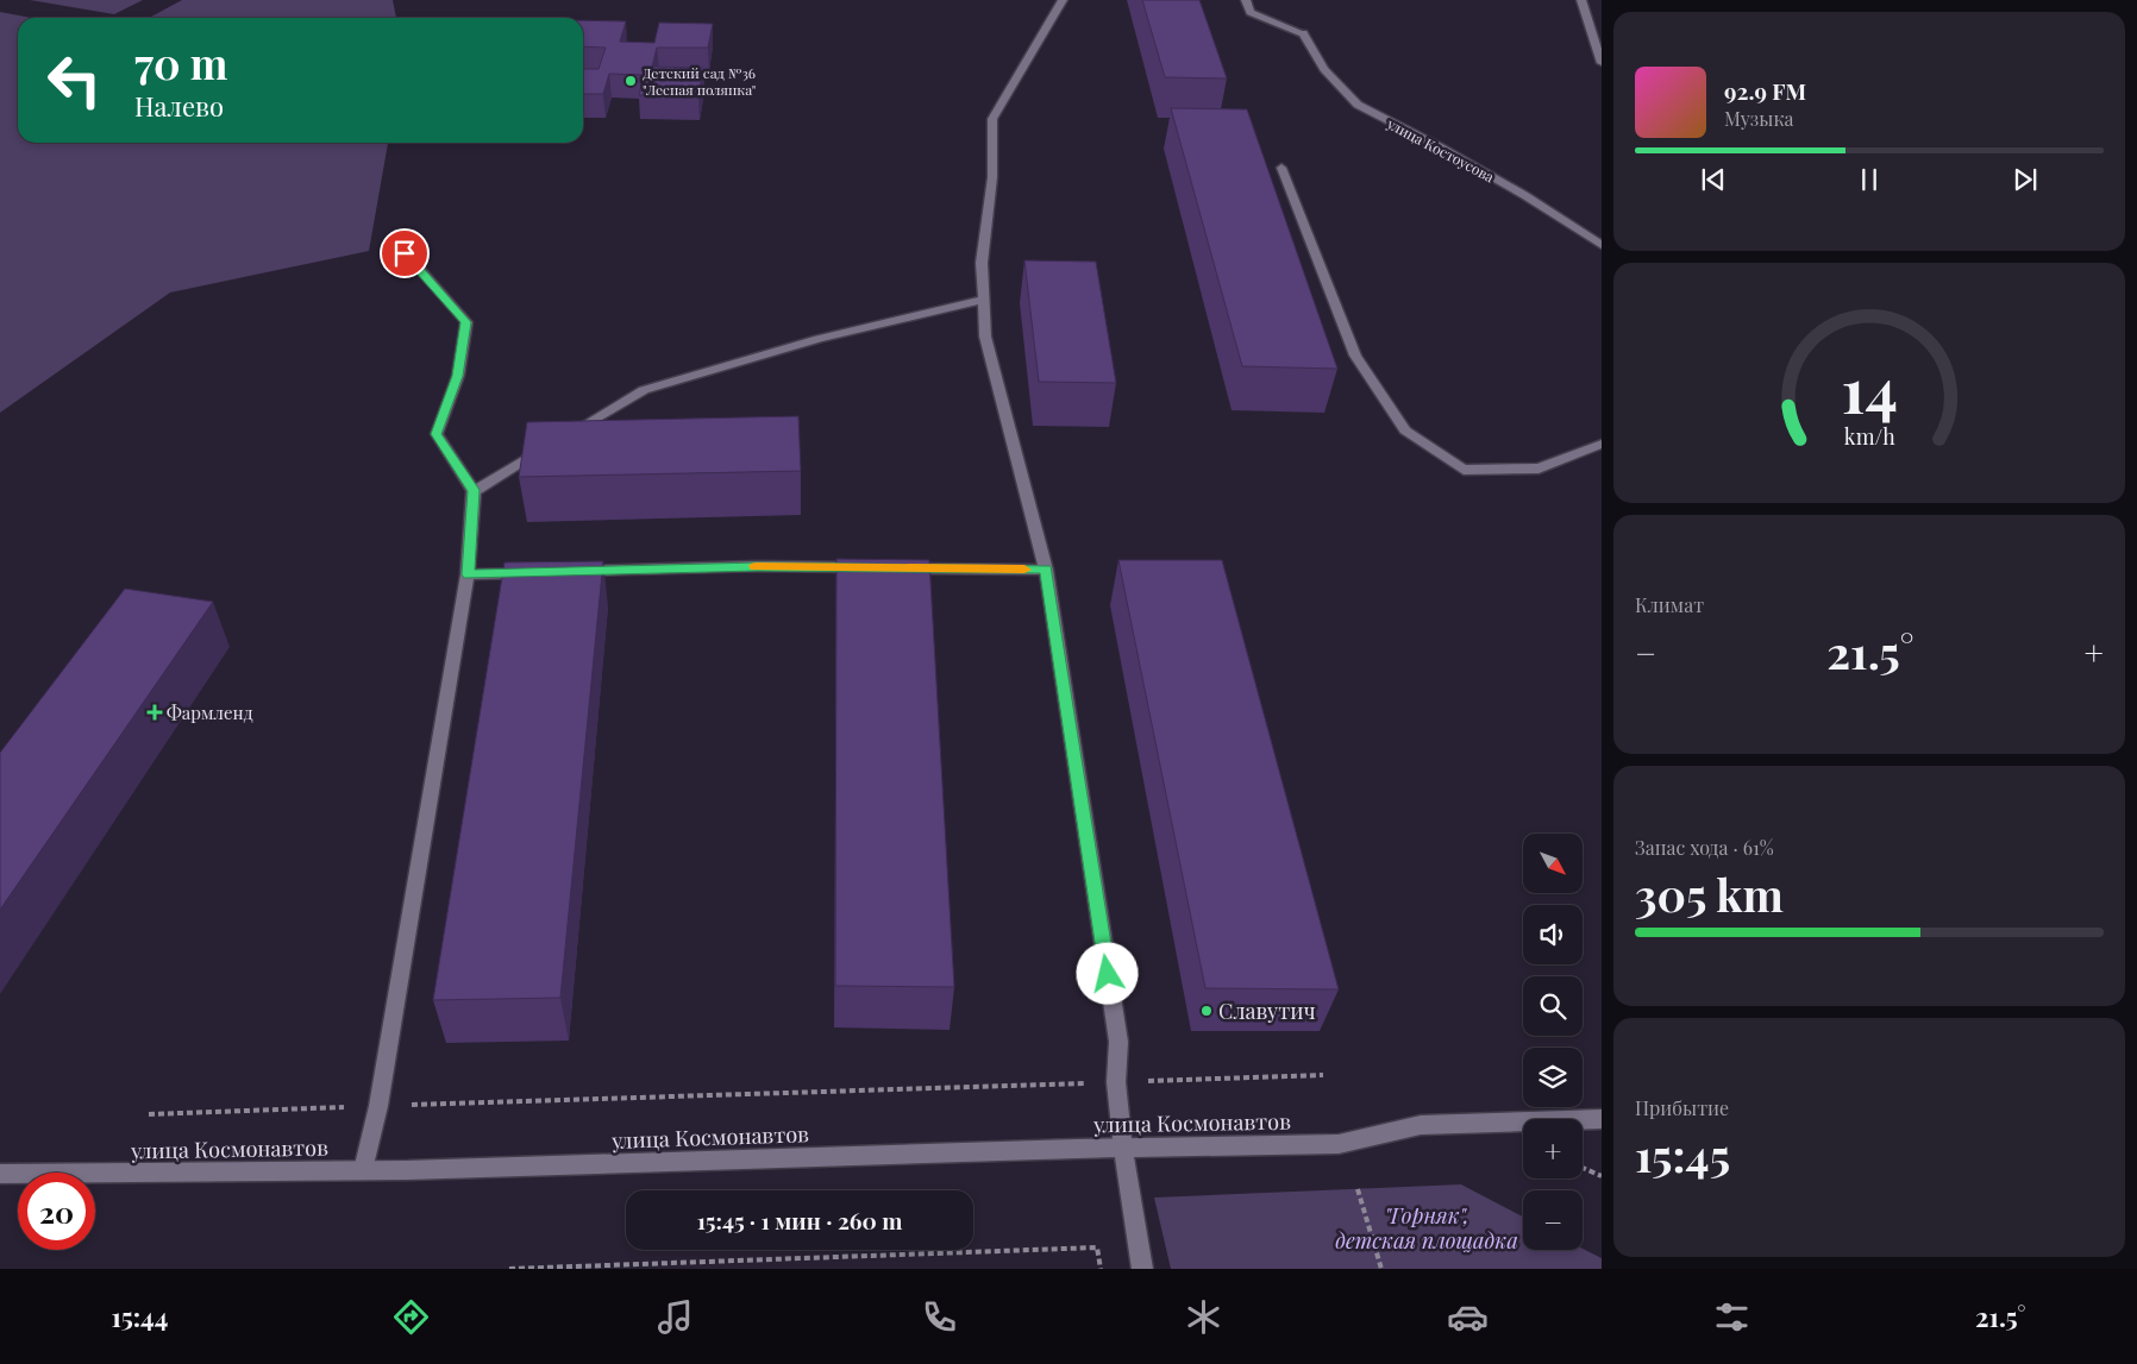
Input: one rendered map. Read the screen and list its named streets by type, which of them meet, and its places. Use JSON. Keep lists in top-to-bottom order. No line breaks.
{"streets":{"street":["улица Костоусова","улица Космонавтов"]},"parks":["\"Горняк\", детская площадка"],"places":{"other":["Детский сад №36 \"Лесная полянка\"","Славутич"],"health":["Фармленд"]},"north":"bottom right","page":{"turn":["70 m","Налево"],"song":["92.9 FM","Музыка"],"tile":["Климат",["Запас хода · 61%","305 km"],["Прибытие","15:45"]],"heat":["−","21.5°","+"],"map_buttons":["+","−"],"limit":"20","trip":"15:45 · 1 мин · 260 m","tabs":["15:44","21.5°"],"gauge":["14","km/h"]}}
